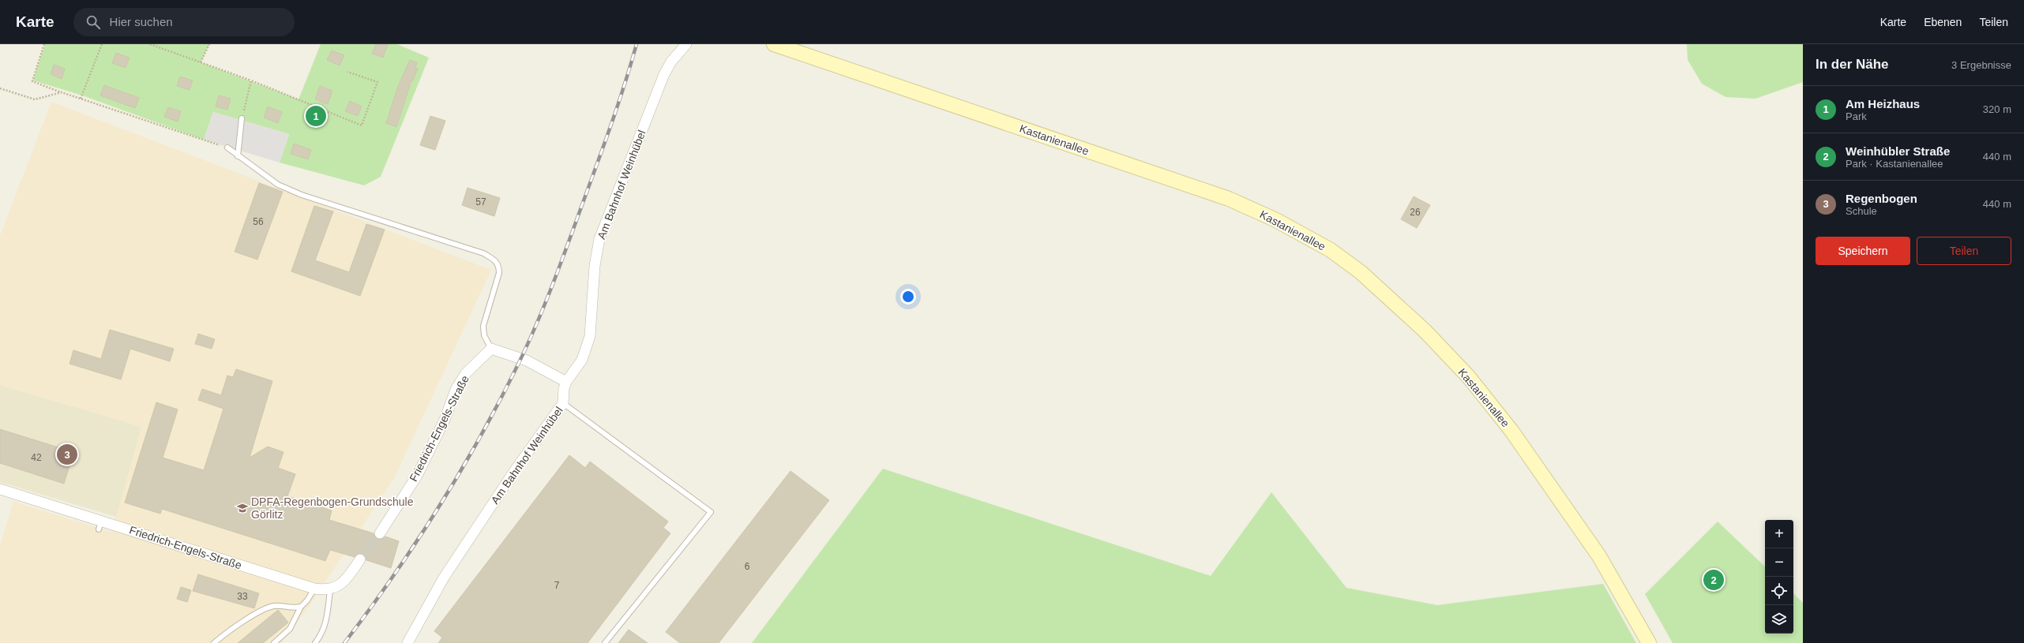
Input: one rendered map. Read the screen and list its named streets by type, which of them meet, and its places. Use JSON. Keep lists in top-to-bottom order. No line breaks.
{"streets":{"street":["Kastanienallee","Am Bahnhof Weinhübel","Friedrich-Engels-Straße"]},"places":{"school or university":["DPFA-Regenbogen-Grundschule Görlitz"]},"house_numbers":["57","26","56","42","6","7","33"],"page":{"header":"Karte","search":"Hier suchen","nav":["Karte","Ebenen","Teilen"],"heading":["In der Nähe","3 Ergebnisse"],"list":[{"mark":"1","name":"Am Heizhaus","note":"Park","value":"320 m"},{"mark":"2","name":"Weinhübler Straße","note":"Park · Kastanienallee","value":"440 m"},{"mark":"3","name":"Regenbogen","note":"Schule","value":"440 m"}],"pins":["1","3","2"],"buttons":["Speichern","Teilen"],"map_buttons":["+","−"]}}
